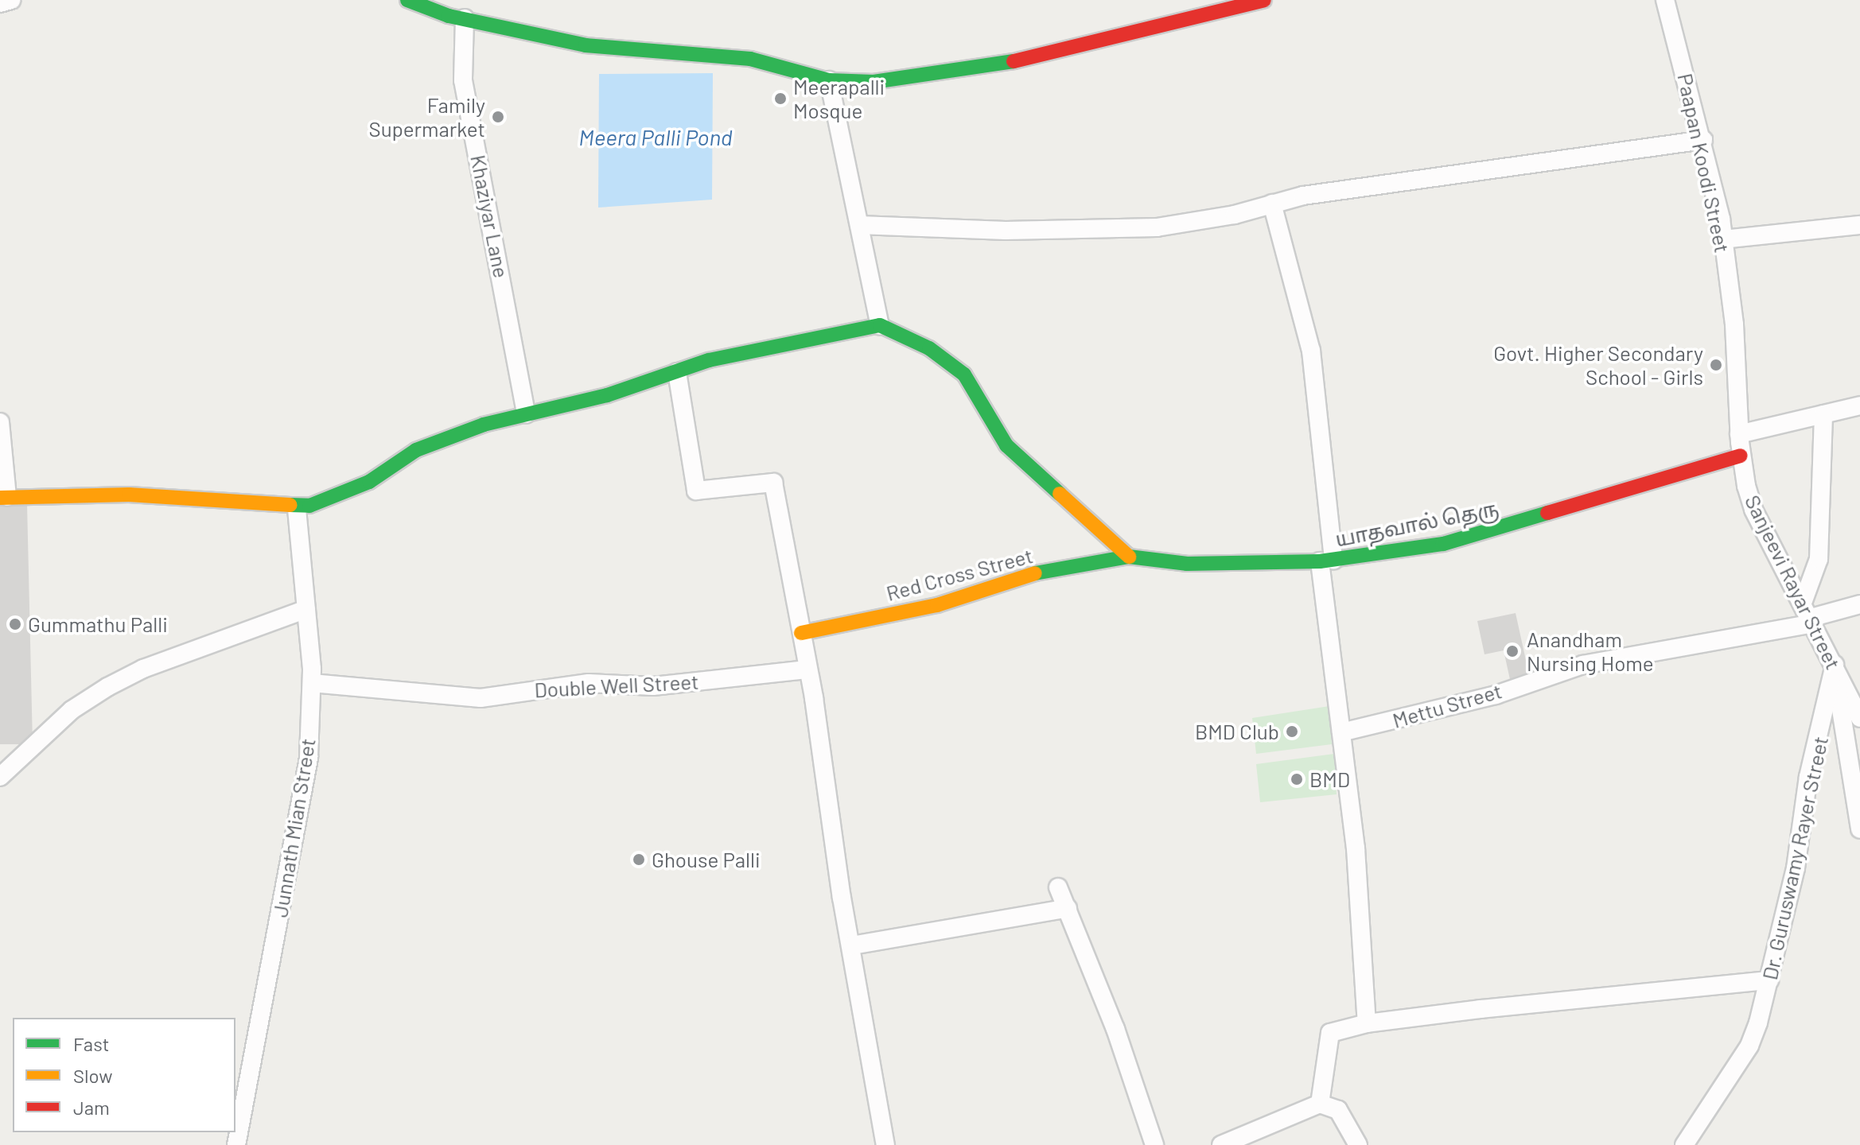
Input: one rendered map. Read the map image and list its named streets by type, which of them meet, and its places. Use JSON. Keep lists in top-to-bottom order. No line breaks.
{"streets":{"street":["Paapan Koodi Street","Khaziyar Lane","யாதவால் தெரு","Red Cross Street","Sanjeevi Rayar Street","Double Well Street","Mettu Street","Junnath Mian Street","Dr. Guruswamy Rayer Street"]},"crossings":[["Paapan Koodi Street","யாதவால் தெரு"],["Paapan Koodi Street","Sanjeevi Rayar Street"],["யாதவால் தெரு","Red Cross Street"],["யாதவால் தெரு","Sanjeevi Rayar Street"],["Sanjeevi Rayar Street","Mettu Street"],["Sanjeevi Rayar Street","Dr. Guruswamy Rayer Street"],["Double Well Street","Junnath Mian Street"]],"water":["Meera Palli Pond"],"places":["Meerapalli Mosque","Family Supermarket","Govt. Higher Secondary School - Girls","Gummathu Palli","Anandham Nursing Home","BMD Club","BMD","Ghouse Palli"],"legend":["Fast","Slow","Jam"]}
